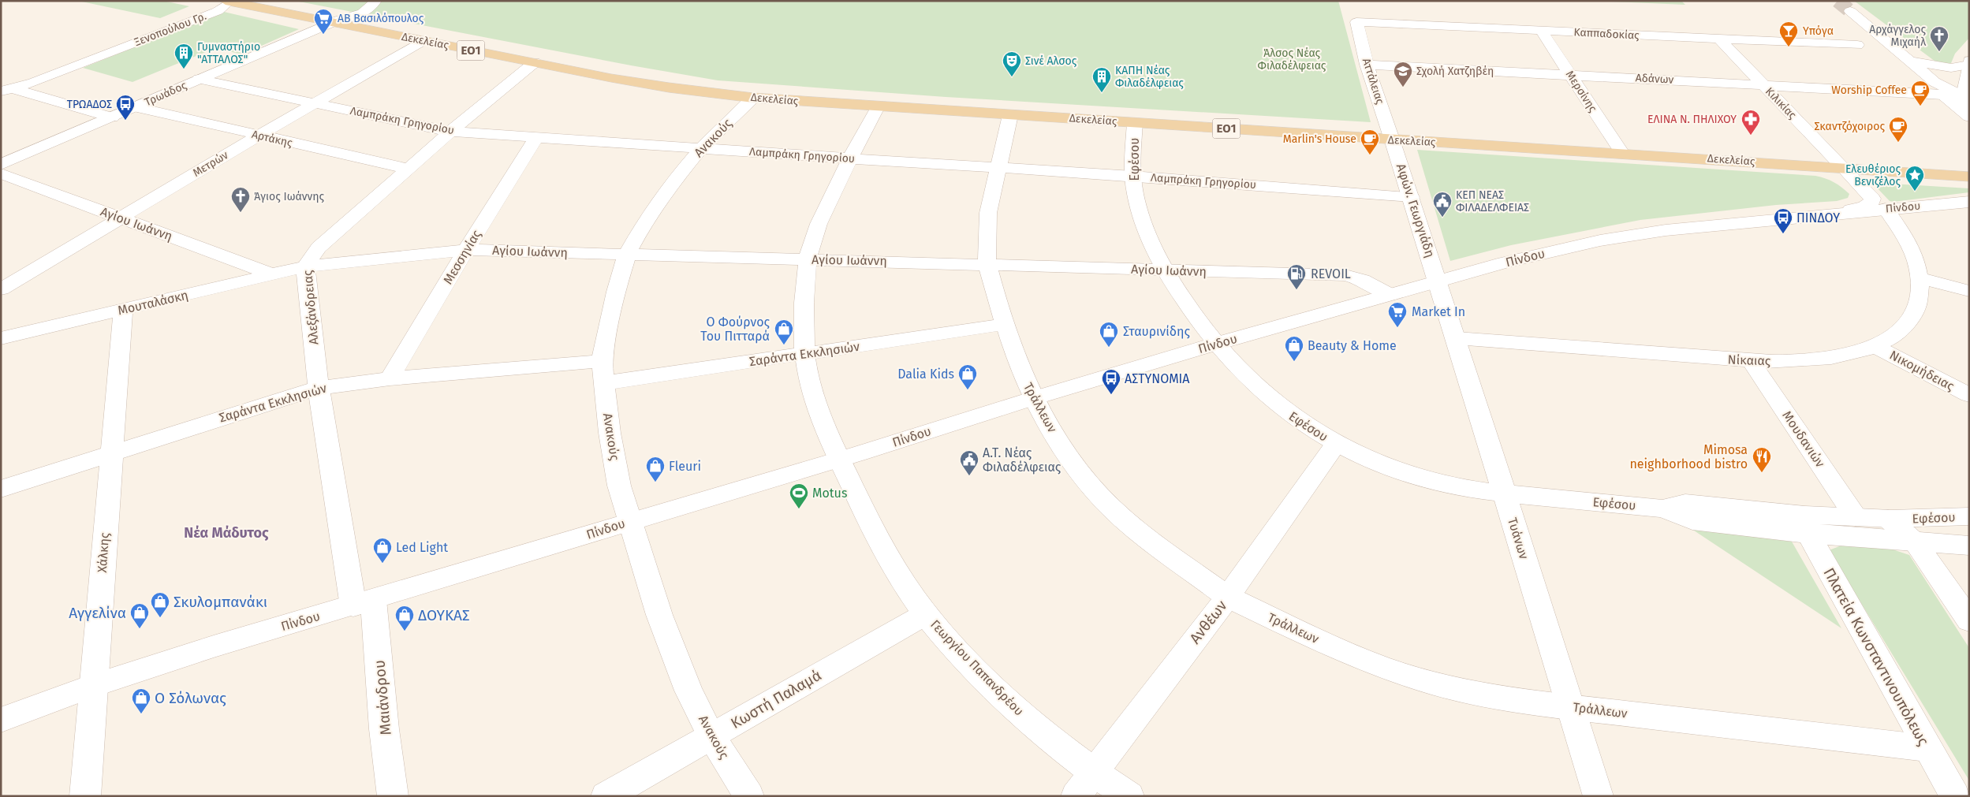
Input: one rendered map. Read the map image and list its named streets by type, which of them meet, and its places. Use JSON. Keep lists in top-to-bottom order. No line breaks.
{"streets":{"main road":["Δεκελείας","ΕΟ1"],"street":["Ξενoπούλου Γρ.","Καππαδοκίας","Αδάνων","Αττάλειας","Μερσίνης","Τρωάδος","Κιλικίας","Λαμπράκη Γρηγορίου","Ανακούς","Αρτάκης","Εφέσου","Μετρών","Πίνδου","Αφών. Γεωργιάδη","Αγίου Ιωάννη","Μεσσηνίας","Μουταλάσκη","Αλεξάνδρειας","Σαράντα Εκκλησιών","Νίκαιας","Νικομήδειας","Τράλλεων","Μουδανιών","Τυάνων","Χάλκης","Ανθέων","Πλατεία Κωνσταντινουπόλεως","Γεωργίου Παπανδρέου","Μαιάνδρου","Κωστή Παλαμά"]},"crossings":[["Ξενoπούλου Γρ.","Δεκελείας"],["Καππαδοκίας","Αττάλειας"],["Καππαδοκίας","Μερσίνης"],["Καππαδοκίας","Κιλικίας"],["Δεκελείας","Αττάλειας"],["Δεκελείας","Μερσίνης"],["Δεκελείας","Τρωάδος"],["Δεκελείας","Κιλικίας"],["Δεκελείας","Ανακούς"],["Δεκελείας","Εφέσου"],["Δεκελείας","Μετρών"],["Δεκελείας","Πίνδου"],["Δεκελείας","Αφών. Γεωργιάδη"],["Δεκελείας","Αλεξάνδρειας"],["Δεκελείας","Τράλλεων"],["Δεκελείας","Γεωργίου Παπανδρέου"],["Αδάνων","Αττάλειας"],["Αδάνων","Μερσίνης"],["Αδάνων","Κιλικίας"],["Αττάλειας","Αφών. Γεωργιάδη"],["Τρωάδος","Λαμπράκη Γρηγορίου"],["Τρωάδος","Αρτάκης"],["Κιλικίας","Πίνδου"],["Λαμπράκη Γρηγορίου","Ανακούς"],["Λαμπράκη Γρηγορίου","Εφέσου"],["Λαμπράκη Γρηγορίου","Μετρών"],["Λαμπράκη Γρηγορίου","Αφών. Γεωργιάδη"],["Λαμπράκη Γρηγορίου","Μεσσηνίας"],["Λαμπράκη Γρηγορίου","Αλεξάνδρειας"],["Λαμπράκη Γρηγορίου","Τράλλεων"],["Λαμπράκη Γρηγορίου","Γεωργίου Παπανδρέου"],["Ανακούς","Πίνδου"],["Ανακούς","Αγίου Ιωάννη"],["Ανακούς","Σαράντα Εκκλησιών"],["Ανακούς","Κωστή Παλαμά"],["Αρτάκης","Μετρών"],["Αρτάκης","Αλεξάνδρειας"],["Εφέσου","Πίνδου"],["Εφέσου","Αγίου Ιωάννη"],["Εφέσου","Μουδανιών"],["Εφέσου","Τυάνων"],["Εφέσου","Ανθέων"],["Εφέσου","Πλατεία Κωνσταντινουπόλεως"],["Μετρών","Αγίου Ιωάννη"],["Πίνδου","Αφών. Γεωργιάδη"],["Πίνδου","Αγίου Ιωάννη"],["Πίνδου","Αλεξάνδρειας"],["Πίνδου","Νίκαιας"],["Πίνδου","Τράλλεων"],["Πίνδου","Τυάνων"],["Πίνδου","Χάλκης"],["Πίνδου","Γεωργίου Παπανδρέου"],["Πίνδου","Μαιάνδρου"],["Αφών. Γεωργιάδη","Τυάνων"],["Αγίου Ιωάννη","Μεσσηνίας"],["Αγίου Ιωάννη","Μουταλάσκη"],["Αγίου Ιωάννη","Αλεξάνδρειας"],["Αγίου Ιωάννη","Τράλλεων"],["Αγίου Ιωάννη","Γεωργίου Παπανδρέου"],["Μεσσηνίας","Σαράντα Εκκλησιών"],["Μουταλάσκη","Αλεξάνδρειας"],["Μουταλάσκη","Χάλκης"],["Αλεξάνδρειας","Σαράντα Εκκλησιών"],["Αλεξάνδρειας","Μαιάνδρου"],["Σαράντα Εκκλησιών","Τράλλεων"],["Σαράντα Εκκλησιών","Χάλκης"],["Σαράντα Εκκλησιών","Γεωργίου Παπανδρέου"],["Νίκαιας","Νικομήδειας"],["Νίκαιας","Μουδανιών"],["Νίκαιας","Τυάνων"],["Τράλλεων","Τυάνων"],["Τράλλεων","Ανθέων"],["Τράλλεων","Πλατεία Κωνσταντινουπόλεως"],["Ανθέων","Γεωργίου Παπανδρέου"],["Γεωργίου Παπανδρέου","Κωστή Παλαμά"]],"districts":["Νέα Μάδυτος"],"parks":["Άλσος Νέας Φιλαδέλφειας"],"places":{"supermarket":["ΑΒ Βασιλόπουλος","Market In"],"bar":["Υπόγα"],"church":["Αρχάγγελος Μιχαήλ","Άγιος Ιωάννης"],"building":["Γυμναστήριο \"ΑΤΤΑΛΟΣ\"","ΚΑΠΗ Νέας Φιλαδέλφειας"],"theatre":["Σινέ Αλσος"],"school or university":["Σχολή Χατζηβέη"],"cafe":["Worship Coffee","Σκαντζόχοιρος","Marlin's House"],"bus stop":["ΤΡΩΑΔΟΣ","ΠΙΝΔΟΥ","ΑΣΤΥΝΟΜΙΑ"],"pharmacy":["ΕΛΙΝΑ Ν. ΠΗΛΙΧΟΥ"],"place":["Ελευθέριος Βενιζέλος"],"public building":["ΚΕΠ ΝΕΑΣ ΦΙΛΑΔΕΛΦΕΙΑΣ","Α.Τ. Νέας Φιλαδέλφειας"],"fuel station":["REVOIL"],"shop":["Ο Φούρνος Του Πιτταρά","Σταυρινίδης","Beauty & Home","Dalia Kids","Fleuri","Led Light","Σκυλομπανάκι","Αγγελίνα","ΔΟΥΚΑΣ","Ο Σόλωνας"],"restaurant":["Mimosa neighborhood bistro"],"sports":["Motus"]}}
